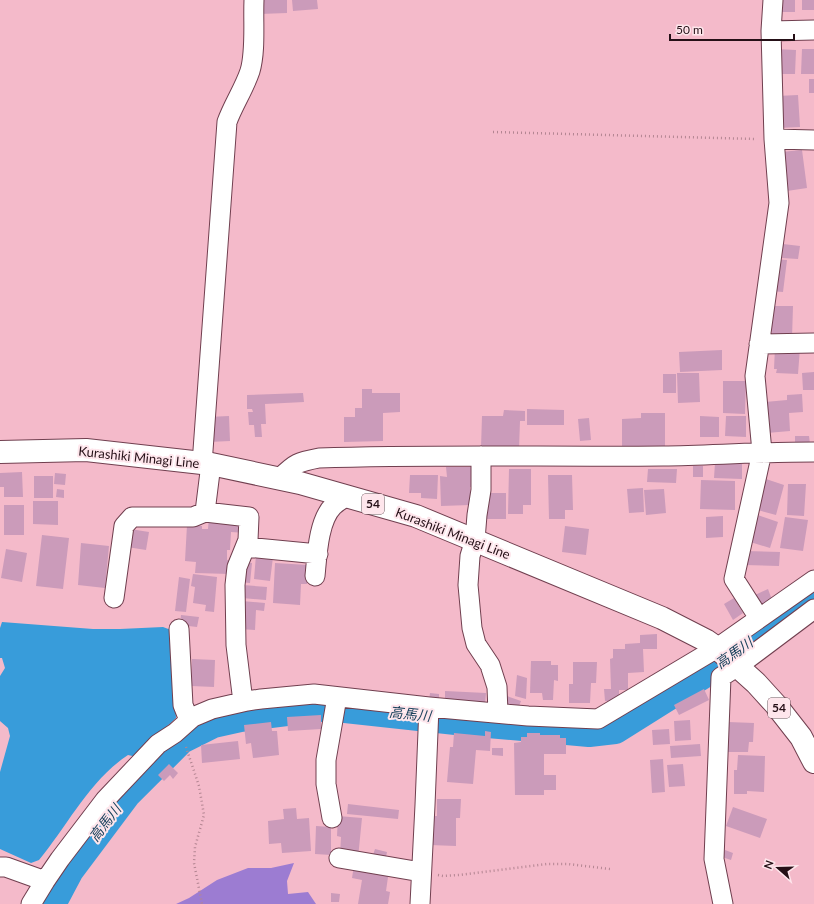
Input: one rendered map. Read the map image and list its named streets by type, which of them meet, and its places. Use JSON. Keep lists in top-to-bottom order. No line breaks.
{"streets":{"main road":["Kurashiki Minagi Line","54"]},"water":["高馬川"],"scale_bar":"50 m","north":"left"}
